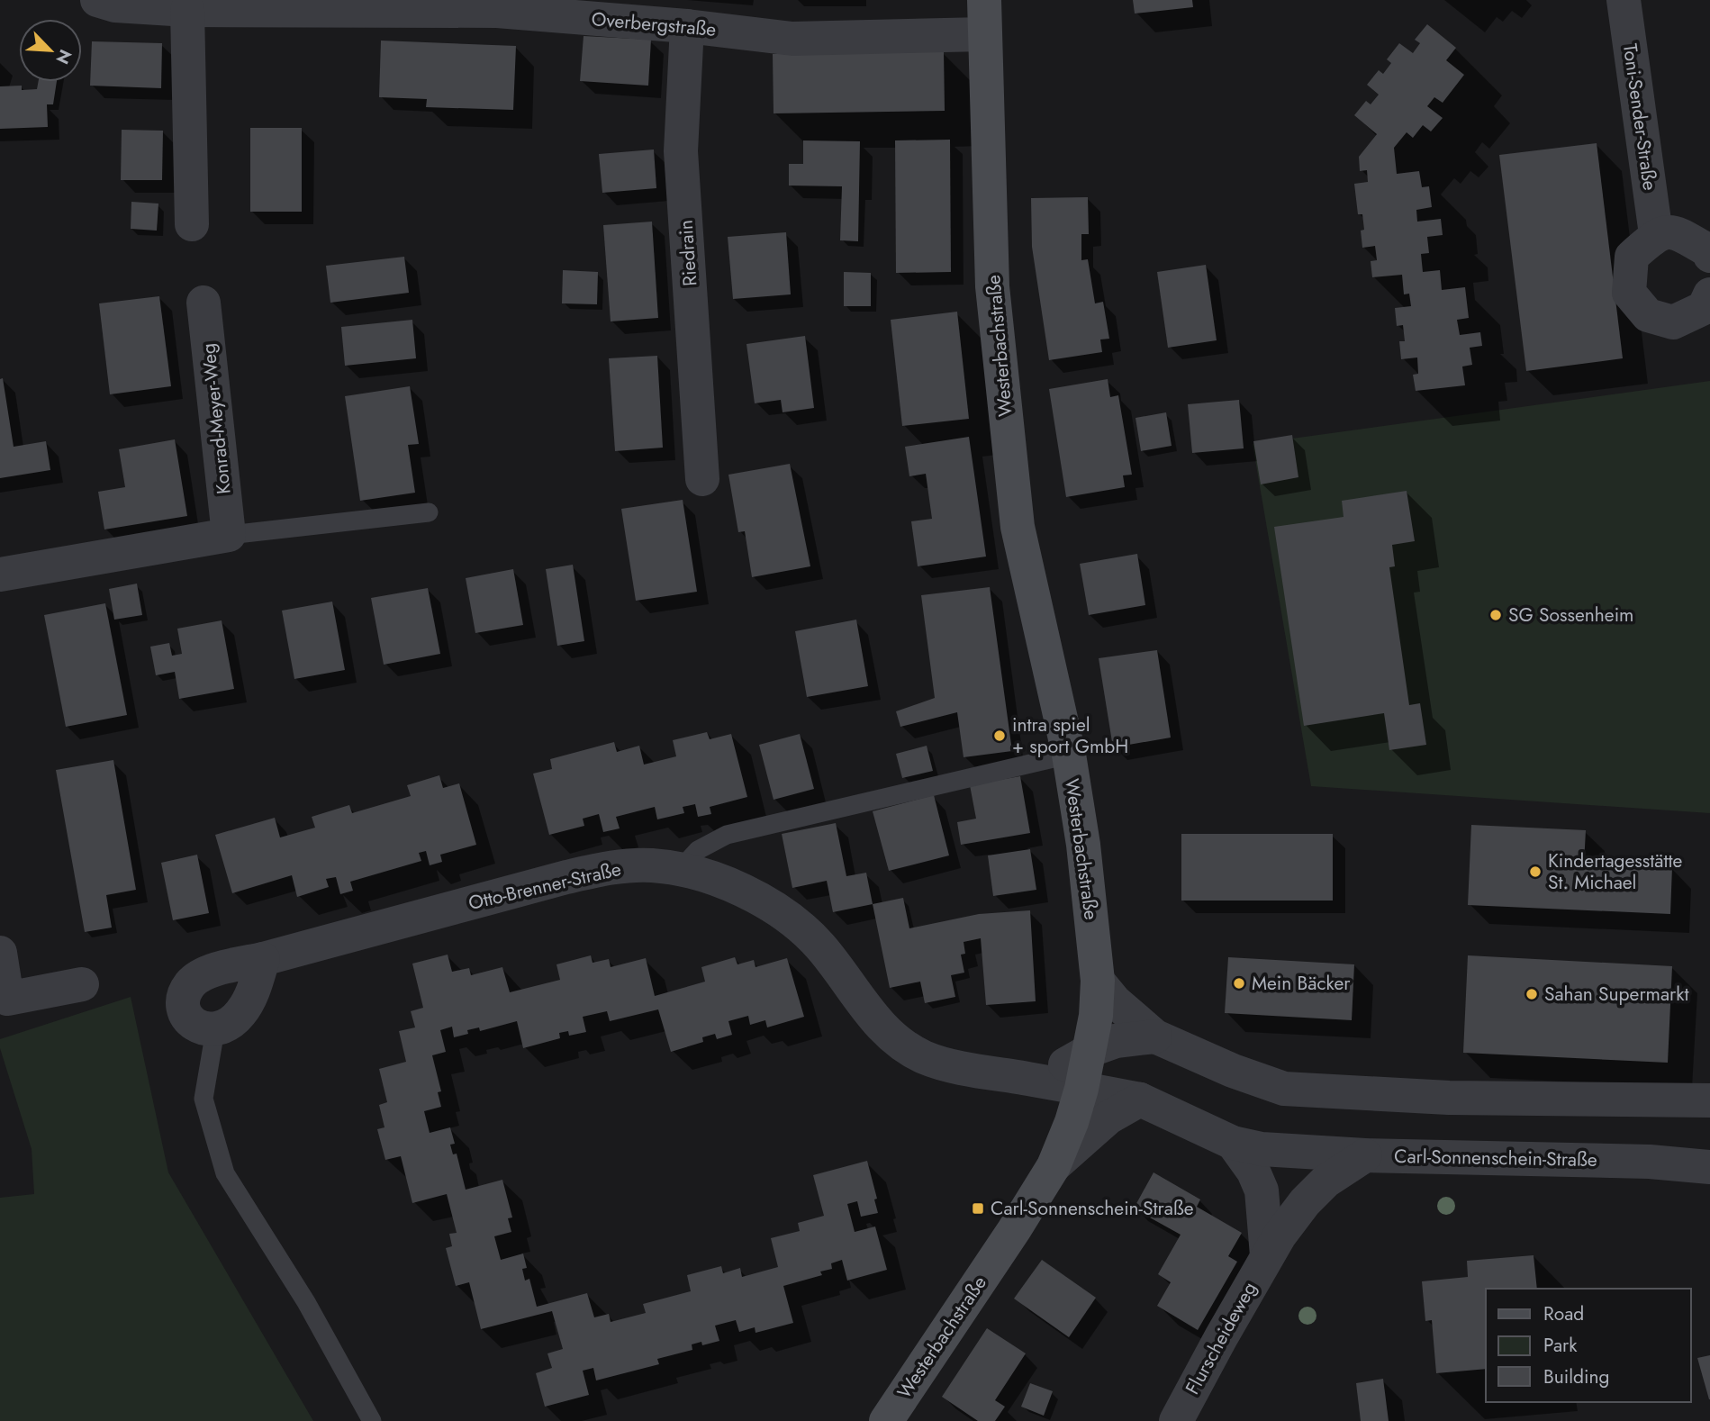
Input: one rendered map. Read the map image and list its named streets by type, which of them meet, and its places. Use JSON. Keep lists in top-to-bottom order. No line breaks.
{"streets":{"main road":["Westerbachstraße"],"street":["Overbergstraße","Toni-Sender-Straße","Riedrain","Konrad-Meyer-Weg","Otto-Brenner-Straße","Carl-Sonnenschein-Straße","Flurscheideweg"]},"crossings":[["Overbergstraße","Riedrain"],["Overbergstraße","Westerbachstraße"],["Westerbachstraße","Otto-Brenner-Straße"],["Westerbachstraße","Carl-Sonnenschein-Straße"],["Otto-Brenner-Straße","Carl-Sonnenschein-Straße"],["Carl-Sonnenschein-Straße","Flurscheideweg"]],"places":{"other":["SG Sossenheim","intra spiel + sport GmbH","Kindertagesstätte St. Michael","Mein Bäcker","Sahan Supermarkt"],"transit":["Carl-Sonnenschein-Straße"]},"legend":["Road","Park","Building"],"north":"bottom right"}
